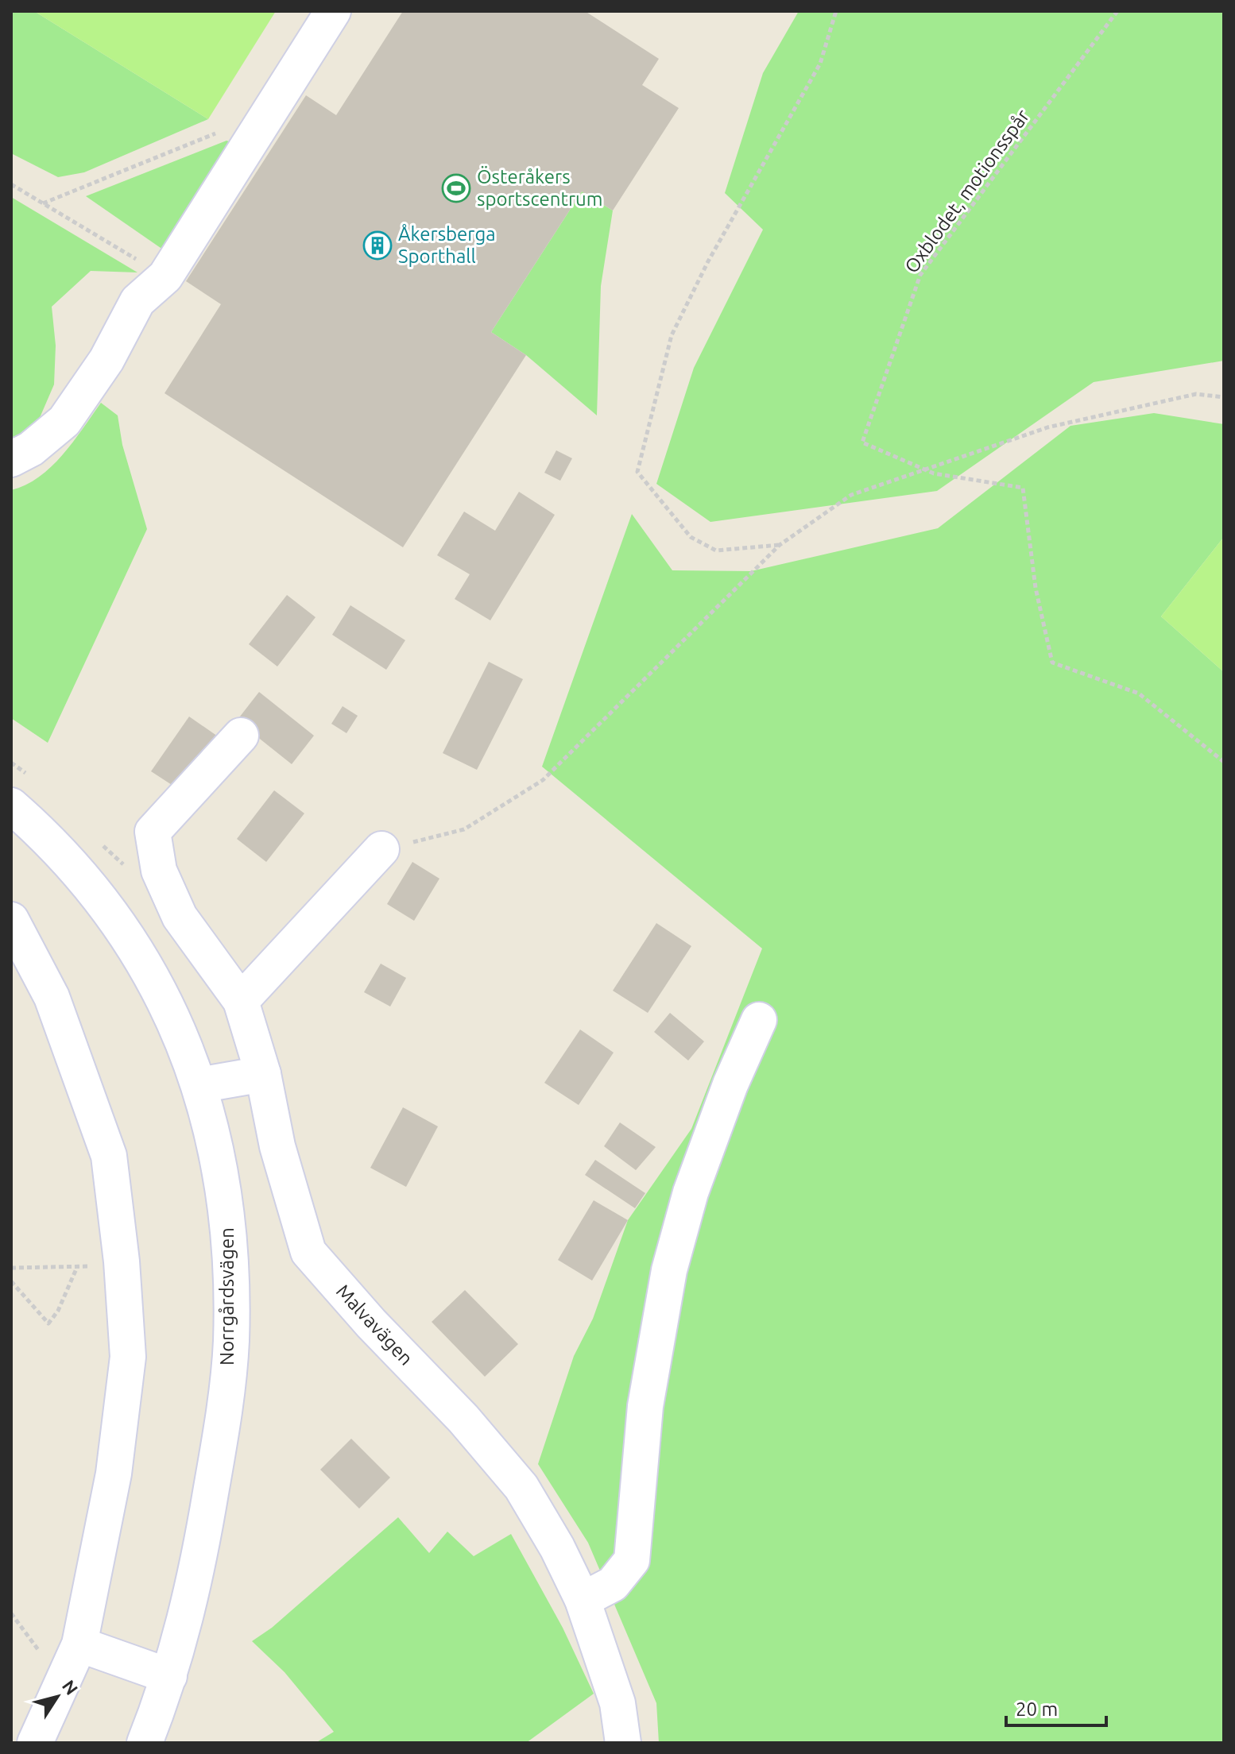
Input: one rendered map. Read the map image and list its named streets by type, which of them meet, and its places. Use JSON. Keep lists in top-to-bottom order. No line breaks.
{"streets":{"street":["Norrgårdsvägen","Malvavägen"],"path":["Oxblodet, motionsspår"]},"places":{"sports":["Österåkers sportscentrum"],"building":["Åkersberga Sporthall"]},"scale_bar":"20 m","north":"top right"}
